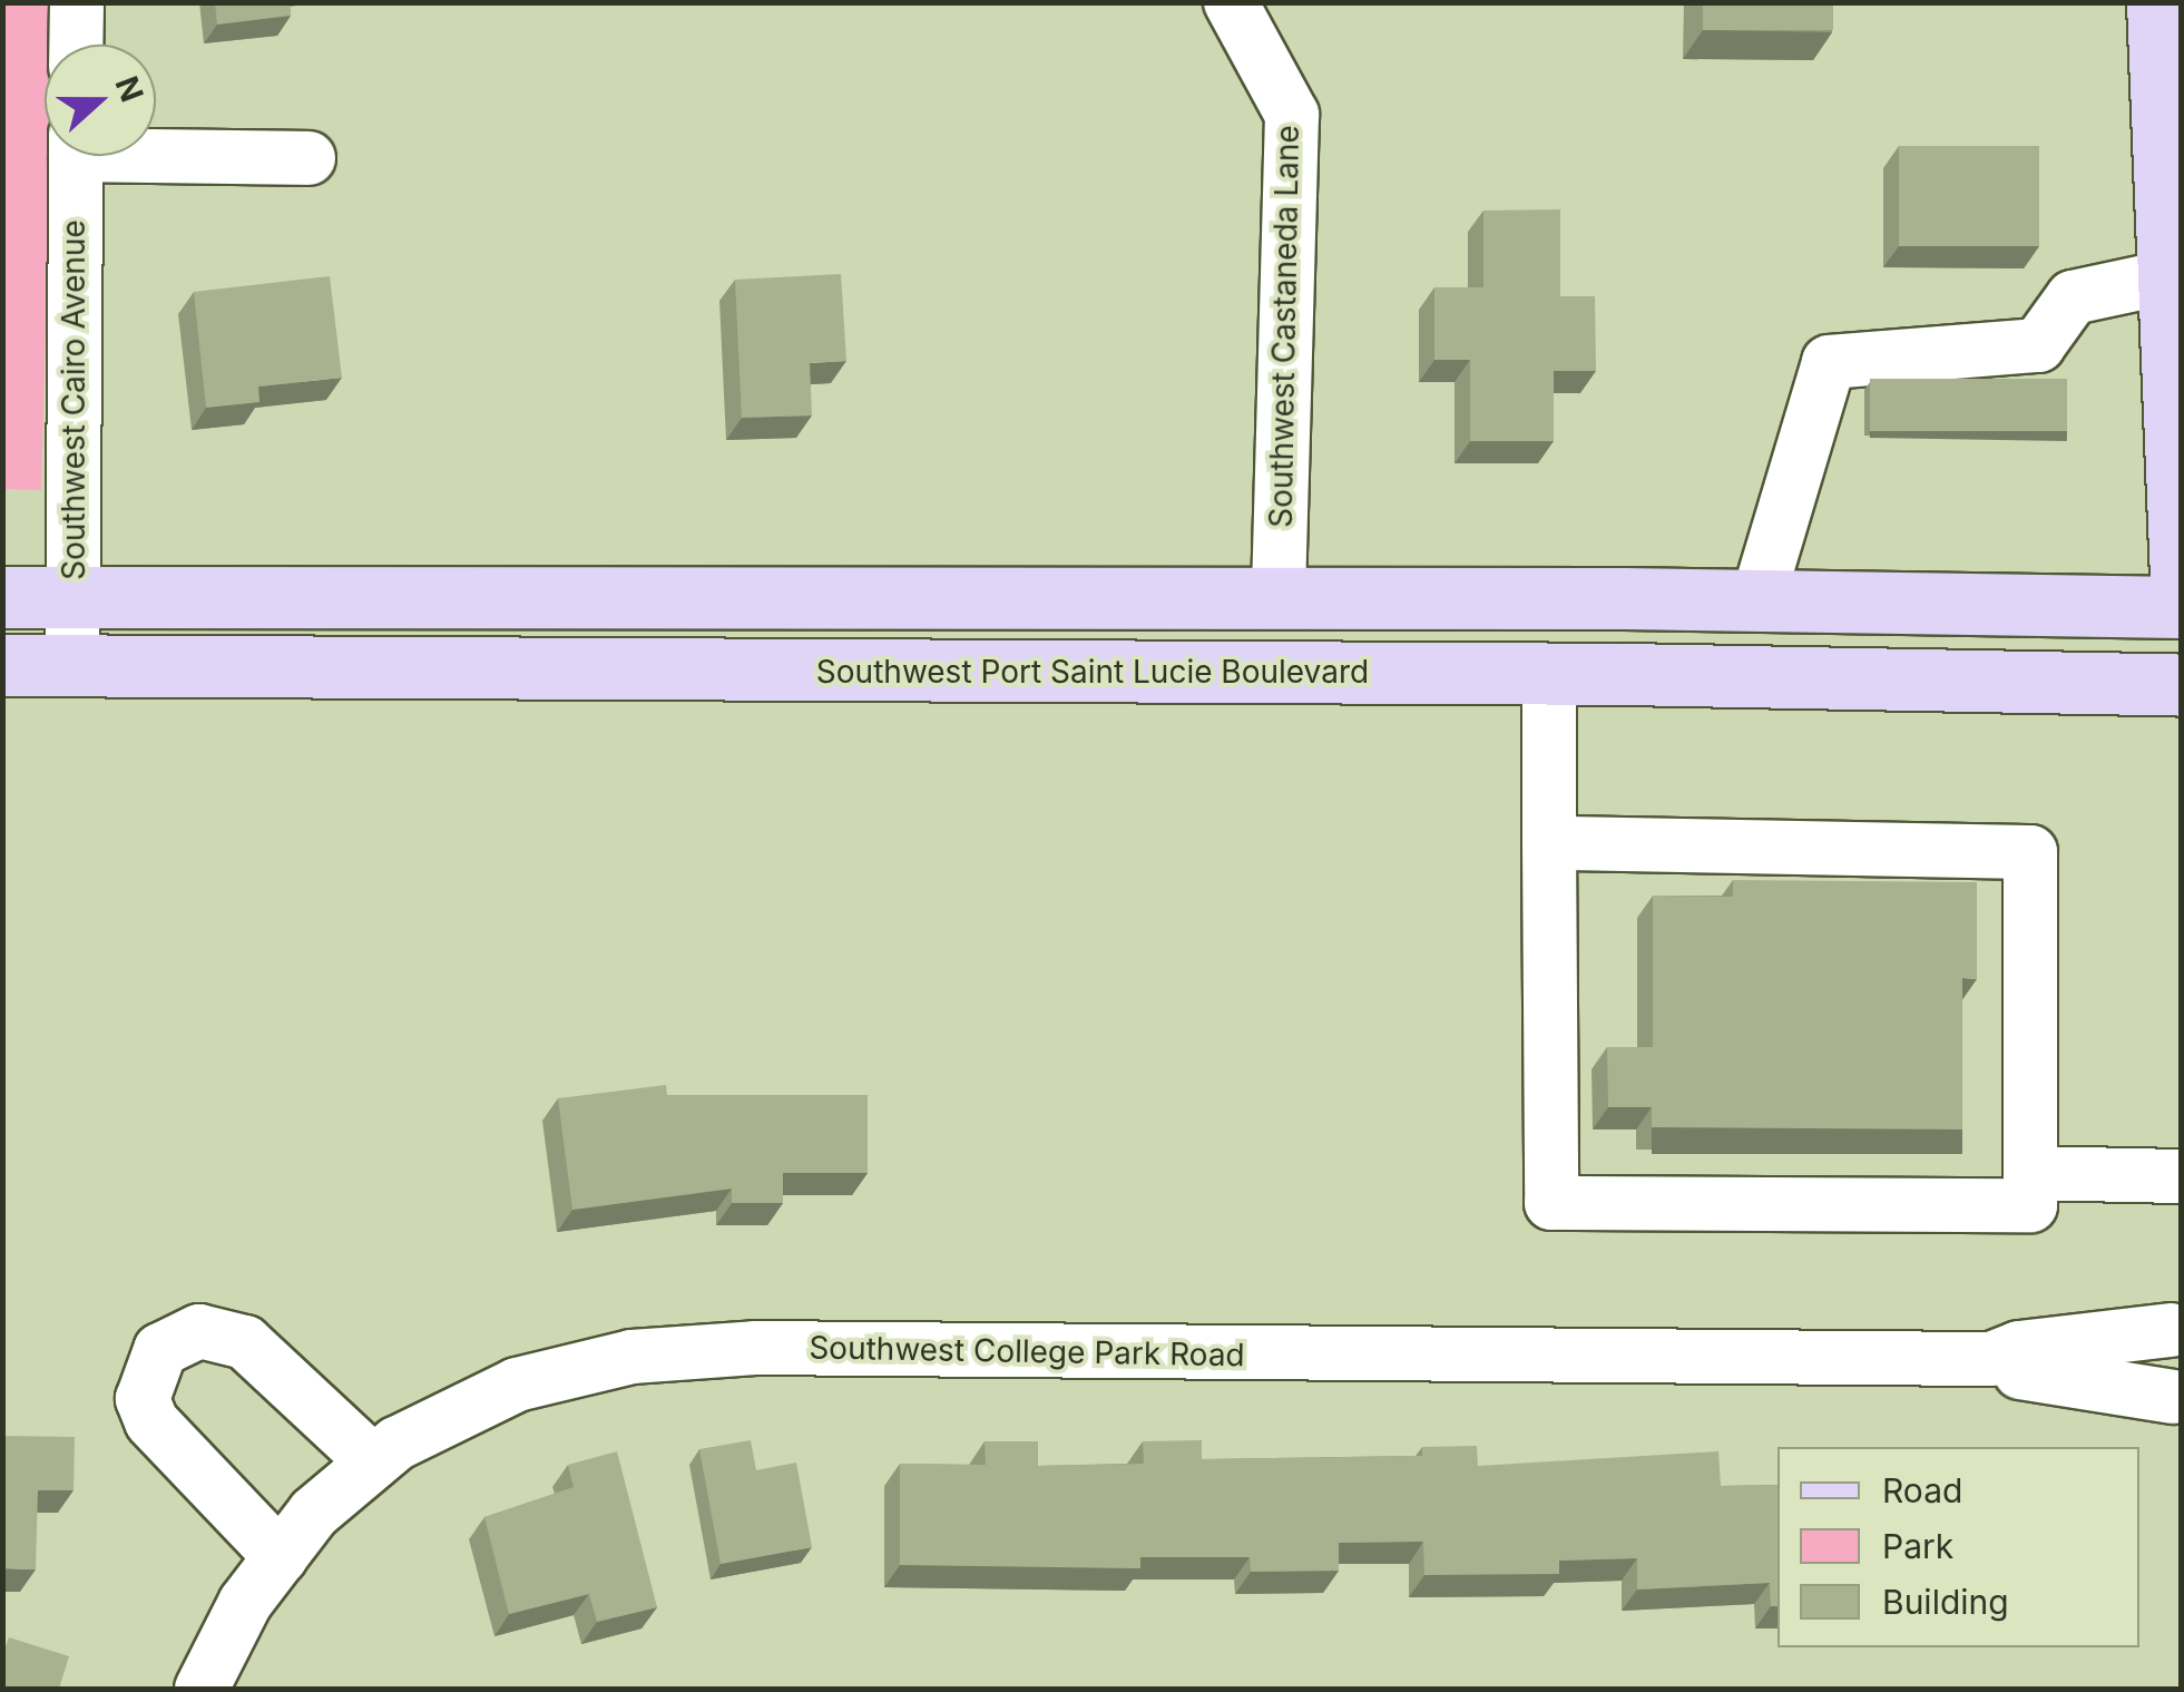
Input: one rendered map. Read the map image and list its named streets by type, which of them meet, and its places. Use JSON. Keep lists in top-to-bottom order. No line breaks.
{"streets":{"main road":["Southwest Port Saint Lucie Boulevard"],"street":["Southwest Castaneda Lane","Southwest Cairo Avenue","Southwest College Park Road"]},"crossings":[["Southwest Cairo Avenue","Southwest Port Saint Lucie Boulevard"]],"legend":["Road","Park","Building"],"north":"right"}
